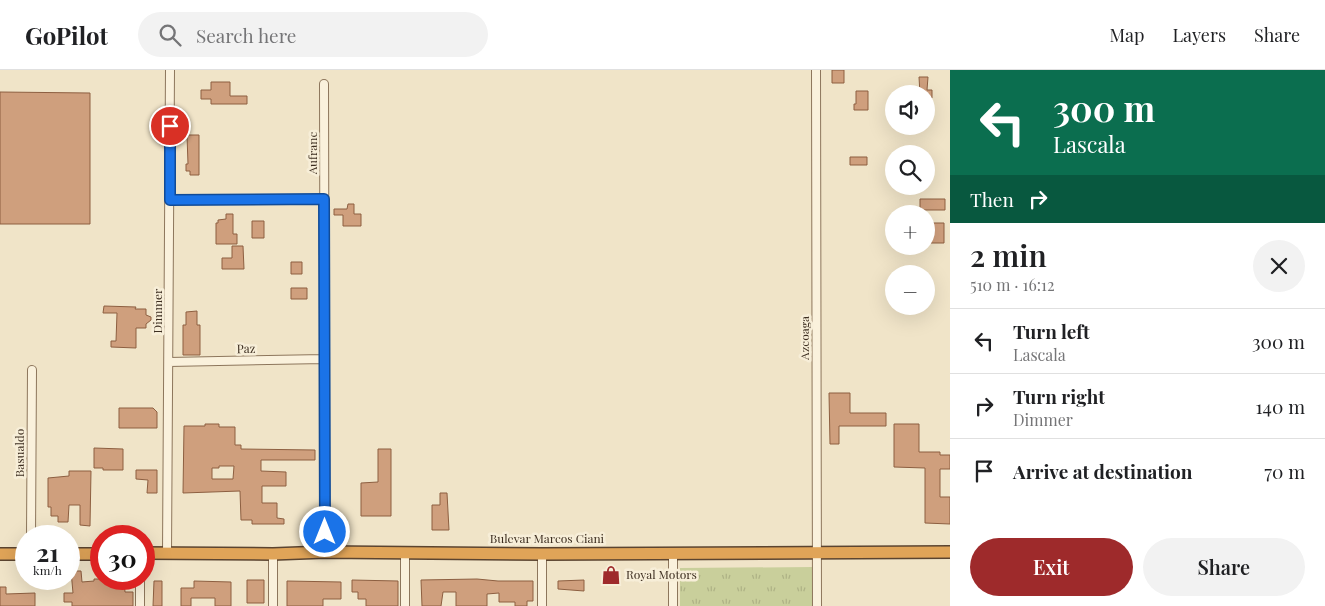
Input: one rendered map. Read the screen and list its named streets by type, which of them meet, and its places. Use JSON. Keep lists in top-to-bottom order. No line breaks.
{"streets":{"highway":["Bulevar Marcos Ciani"],"street":["Aufranc","Dimmer","Azcoaga","Paz","Basualdo"]},"crossings":[["Aufranc","Paz"],["Aufranc","Bulevar Marcos Ciani"],["Dimmer","Paz"],["Dimmer","Bulevar Marcos Ciani"],["Azcoaga","Bulevar Marcos Ciani"]],"places":{"shop":["Royal Motors"]},"page":{"header":"GoPilot","search":"Search here","nav":["Map","Layers","Share"],"turn":["300 m","Lascala"],"map_buttons":["+","−"],"then":"Then","heading":["2 min","510 m · 16:12"],"list":[{"name":"Turn left","note":"Lascala","value":"300 m"},{"name":"Turn right","note":"Dimmer","value":"140 m"},{"name":"Arrive at destination","value":"70 m"}],"speed":"21 km/h","limit":"30","buttons":["Exit","Share"]}}
